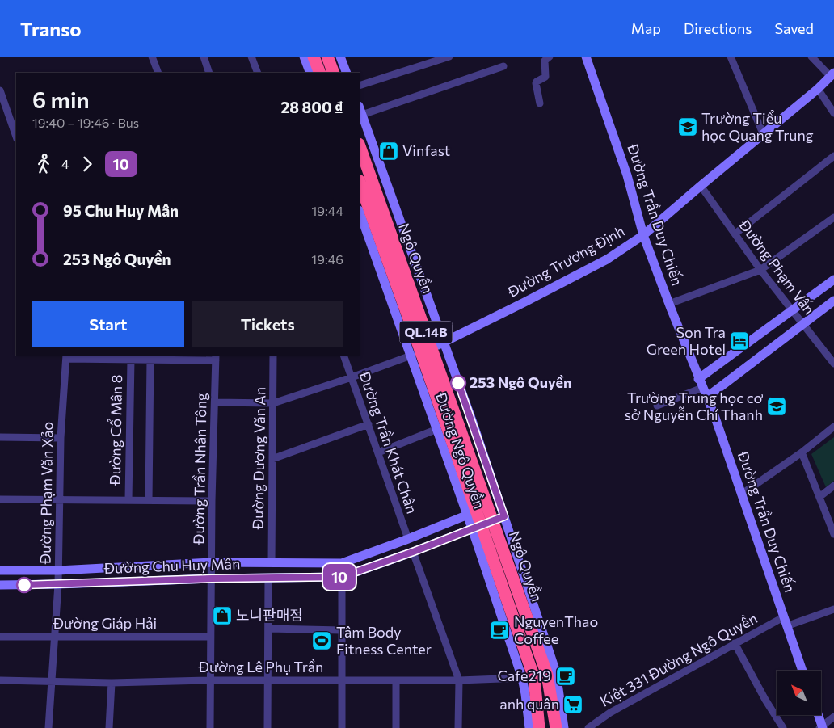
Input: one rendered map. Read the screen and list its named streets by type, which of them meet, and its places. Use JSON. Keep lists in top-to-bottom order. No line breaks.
{"streets":{"highway":["Ngô Quyền","QL.14B"],"street":["Đường Trần Duy Chiến","Đường Trương Định","Đường Phạm Vấn","Đường Cổ Mân 8","Đường Trần Khát Chân","Đường Ngô Quyền","Đường Dương Văn An","Đường Trần Nhân Tông","Đường Phạm Văn Xảo","Đường Chu Huy Mân","Đường Giáp Hải","Kiệt 331 Đường Ngô Quyền","Đường Lê Phụ Trần"]},"crossings":[["Đường Trần Duy Chiến","Đường Trương Định"],["Đường Trần Duy Chiến","Kiệt 331 Đường Ngô Quyền"],["Ngô Quyền","Đường Trương Định"],["Ngô Quyền","Đường Ngô Quyền"],["Ngô Quyền","Đường Chu Huy Mân"],["Đường Trương Định","Đường Phạm Vấn"],["Đường Trương Định","Đường Ngô Quyền"],["Đường Trần Khát Chân","Đường Chu Huy Mân"],["Đường Ngô Quyền","Đường Chu Huy Mân"],["Đường Ngô Quyền","Đường Lê Phụ Trần"],["Đường Dương Văn An","Đường Chu Huy Mân"],["Đường Trần Nhân Tông","Đường Chu Huy Mân"],["Đường Trần Nhân Tông","Đường Giáp Hải"],["Đường Trần Nhân Tông","Đường Lê Phụ Trần"],["Đường Phạm Văn Xảo","Đường Chu Huy Mân"],["Đường Phạm Văn Xảo","Đường Giáp Hải"],["Đường Phạm Văn Xảo","Đường Lê Phụ Trần"]],"places":{"school or university":["Trường Tiểu học Quang Trung","Trường Trung học cơ sở Nguyễn Chí Thanh"],"shop":["Vinfast","노니판매점"],"hotel":["Son Tra Green Hotel"],"other":["253 Ngô Quyền"],"cafe":["NguyenThao Coffee","Cafe219"],"sports":["Tâm Body Fitness Center"],"supermarket":["anh quân"]},"lines":["bus line 10"],"north":"top left","page":{"header":"Transo","nav":["Map","Directions","Saved"],"on_map":"10","heading":["6 min","19:40 – 19:46 · Bus","28 800 ₫"],"legs":["4","10"],"list":[{"name":"95 Chu Huy Mân","value":"19:44"},{"name":"253 Ngô Quyền","value":"19:46"}],"buttons":["Start","Tickets"]}}
